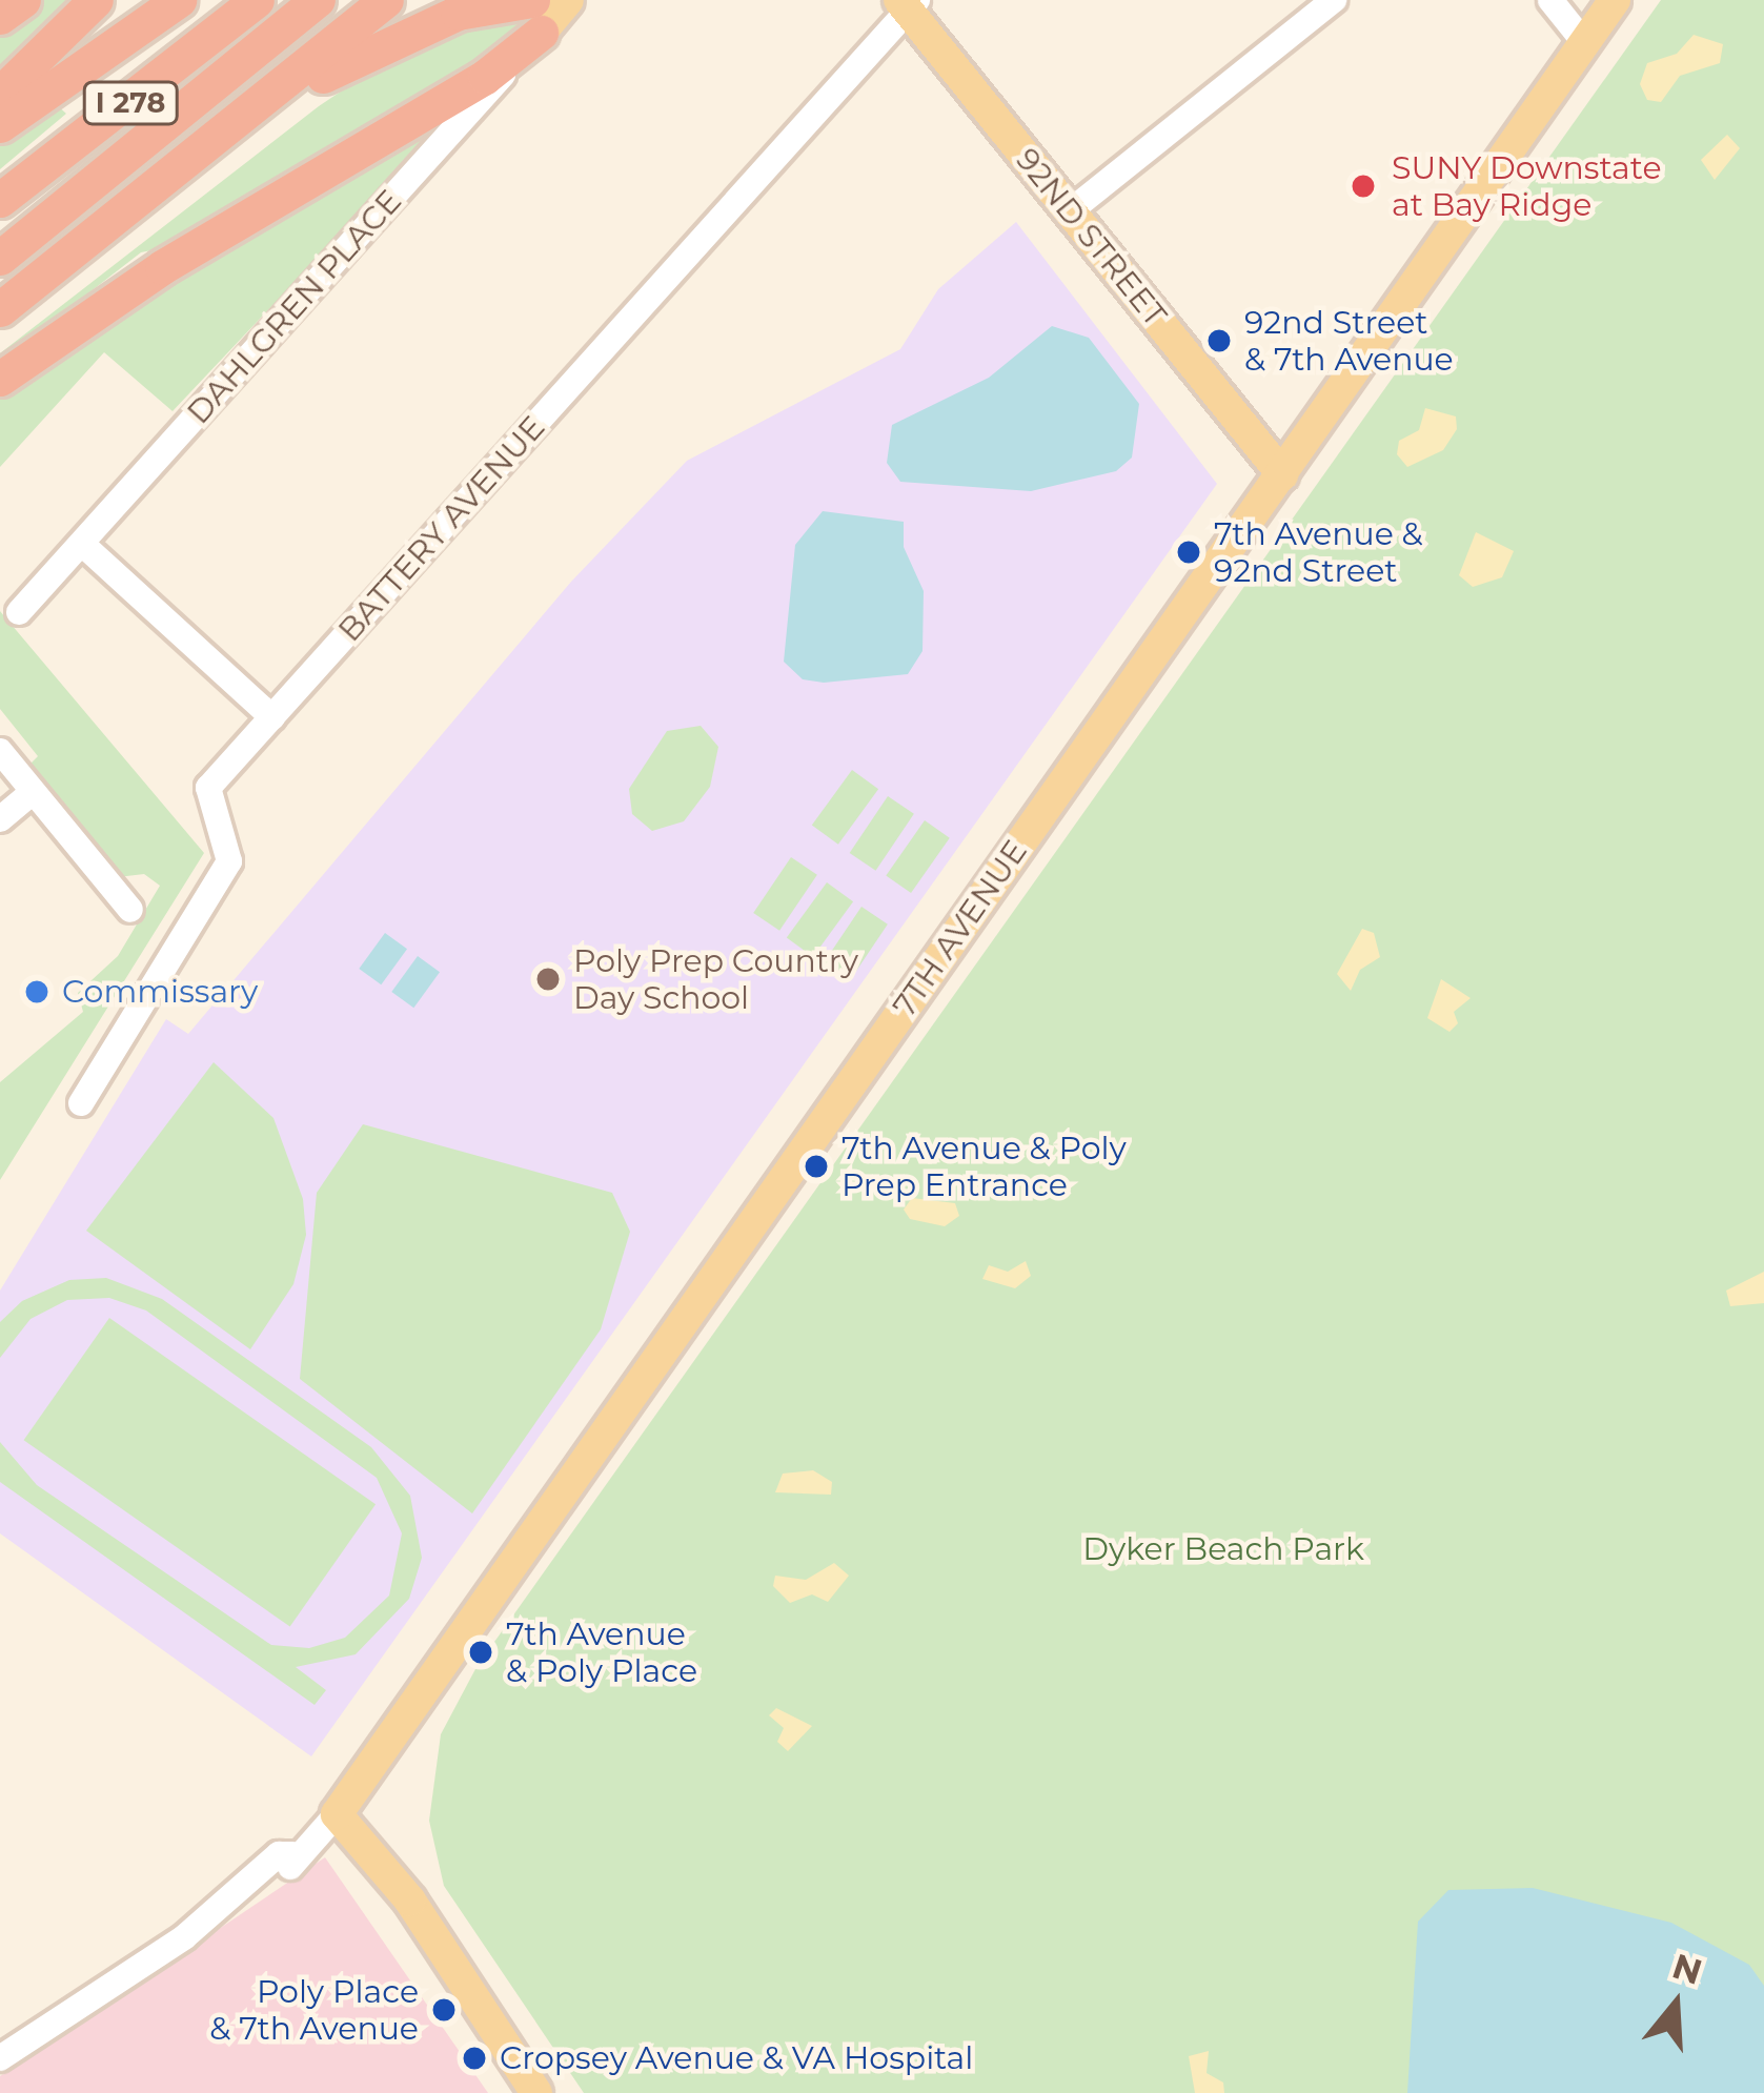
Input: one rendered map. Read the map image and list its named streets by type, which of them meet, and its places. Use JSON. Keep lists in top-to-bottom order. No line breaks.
{"streets":{"highway":["I 278"],"main road":["92ND STREET","DAHLGREN PLACE","7TH AVENUE"],"street":["BATTERY AVENUE"]},"crossings":[["92ND STREET","BATTERY AVENUE"],["92ND STREET","7TH AVENUE"]],"parks":["Dyker Beach Park"],"places":["SUNY Downstate at Bay Ridge","92nd Street & 7th Avenue","7th Avenue & 92nd Street","Poly Prep Country Day School","Commissary","7th Avenue & Poly Prep Entrance","7th Avenue & Poly Place","Poly Place & 7th Avenue","Cropsey Avenue & VA Hospital"],"north":"top"}
